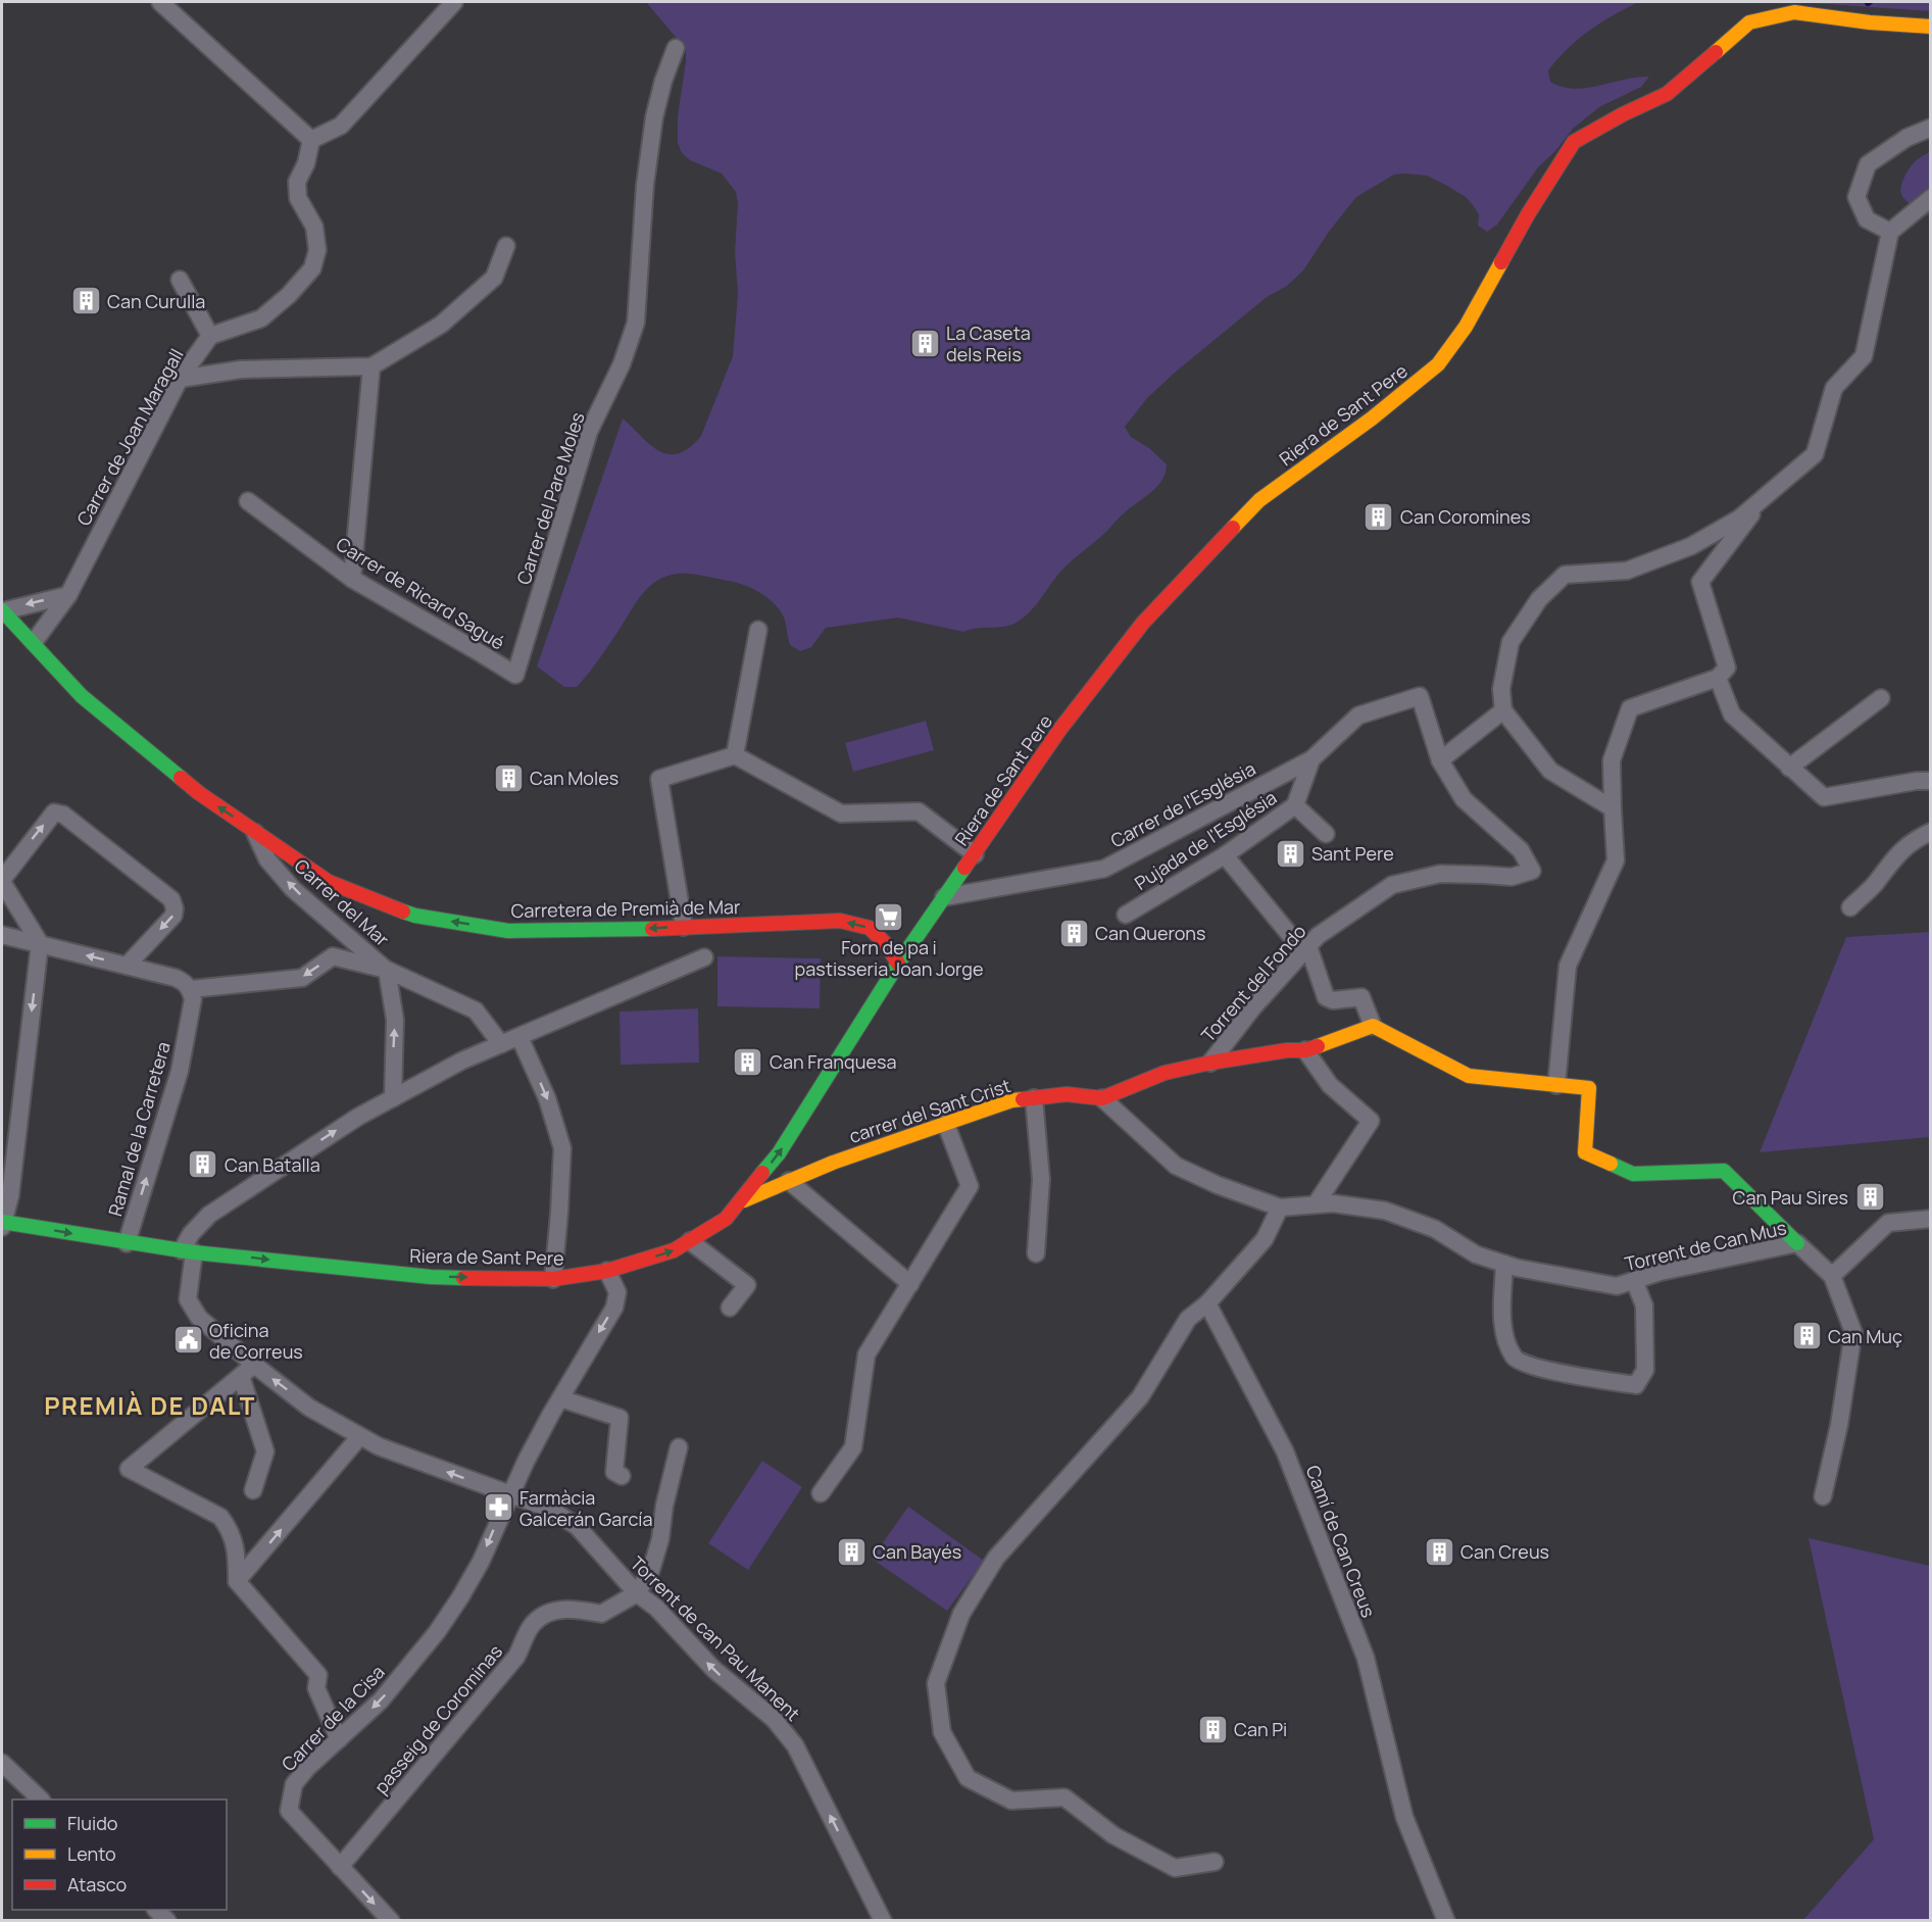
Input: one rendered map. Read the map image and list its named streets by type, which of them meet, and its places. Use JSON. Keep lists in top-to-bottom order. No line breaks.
{"streets":{"street":["Riera de Sant Pere","Carrer de Joan Maragall","Carrer del Pare Moles","Carrer de Ricard Sagué","Carrer de l'Església","Pujada de l'Església","Carrer del Mar","Carretera de Premià de Mar","Torrent del Fondo","carrer del Sant Crist","Ramal de la Carretera","Torrent de Can Mus","Camí de Can Creus","Torrent de can Pau Manent","Carrer de la Cisa","passeig de Corominas"]},"crossings":[["Riera de Sant Pere","Carrer de l'Església"],["Riera de Sant Pere","Carretera de Premià de Mar"],["Riera de Sant Pere","carrer del Sant Crist"],["Riera de Sant Pere","Ramal de la Carretera"],["Riera de Sant Pere","Torrent de can Pau Manent"],["Riera de Sant Pere","Carrer de la Cisa"],["Carrer de Joan Maragall","Carretera de Premià de Mar"],["Carrer del Pare Moles","Carrer de Ricard Sagué"],["Carrer de l'Església","Pujada de l'Església"],["Carrer de l'Església","Torrent del Fondo"],["Carrer del Mar","Carretera de Premià de Mar"],["Torrent del Fondo","carrer del Sant Crist"],["carrer del Sant Crist","Torrent de Can Mus"],["Torrent de can Pau Manent","Carrer de la Cisa"],["Torrent de can Pau Manent","passeig de Corominas"],["Carrer de la Cisa","passeig de Corominas"]],"one_way":["Carrer del Mar","Carretera de Premià de Mar","Torrent de can Pau Manent","Carrer de la Cisa"],"districts":["PREMIÀ DE DALT"],"places":{"building":["Can Curulla","La Caseta dels Reis","Can Coromines","Can Moles","Sant Pere","Can Querons","Can Franquesa","Can Batalla","Can Pau Sires","Can Muç","Can Bayés","Can Creus","Can Pi"],"supermarket":["Forn de pa i pastisseria Joan Jorge"],"public building":["Oficina de Correus"],"pharmacy":["Farmàcia Galcerán García"]},"legend":["Fluido","Lento","Atasco"]}
